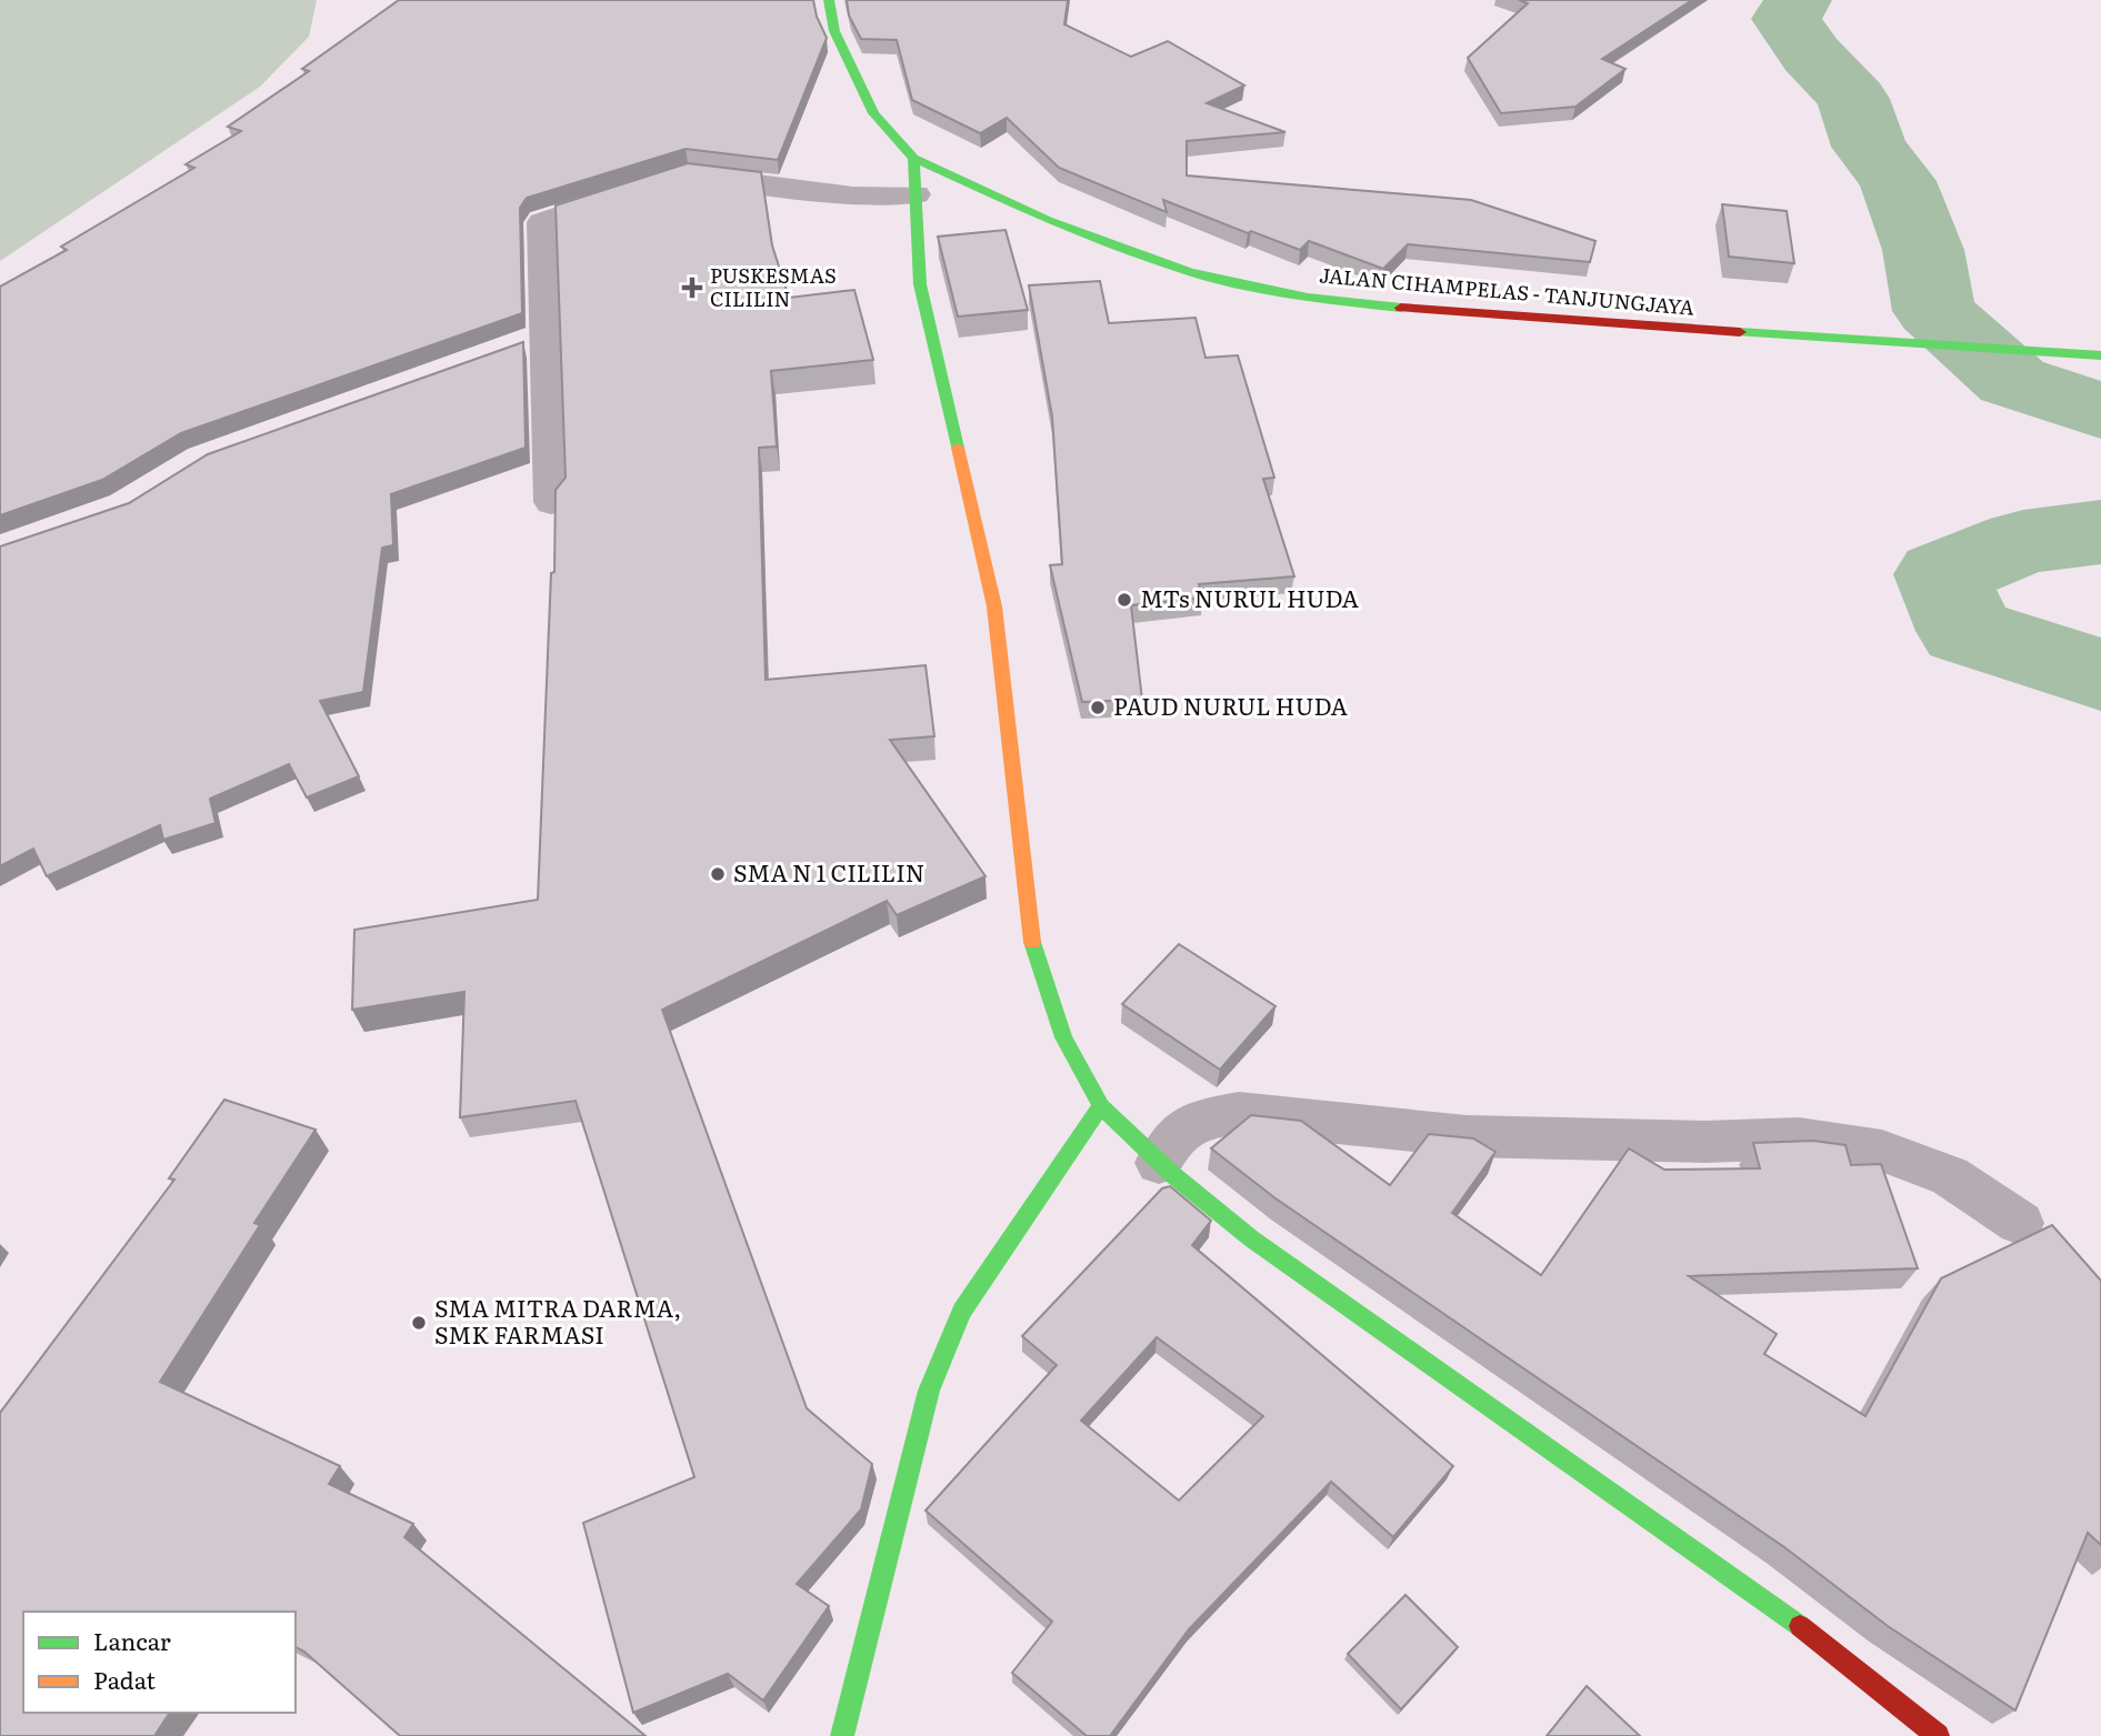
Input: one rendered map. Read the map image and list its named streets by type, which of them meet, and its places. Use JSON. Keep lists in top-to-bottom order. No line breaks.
{"streets":{"street":["JALAN CIHAMPELAS - TANJUNGJAYA"]},"places":{"health":["PUSKESMAS CILILIN"],"other":["MTs NURUL HUDA","PAUD NURUL HUDA","SMA N 1 CILILIN","SMA MITRA DARMA, SMK FARMASI"]},"legend":["Lancar","Padat"]}
